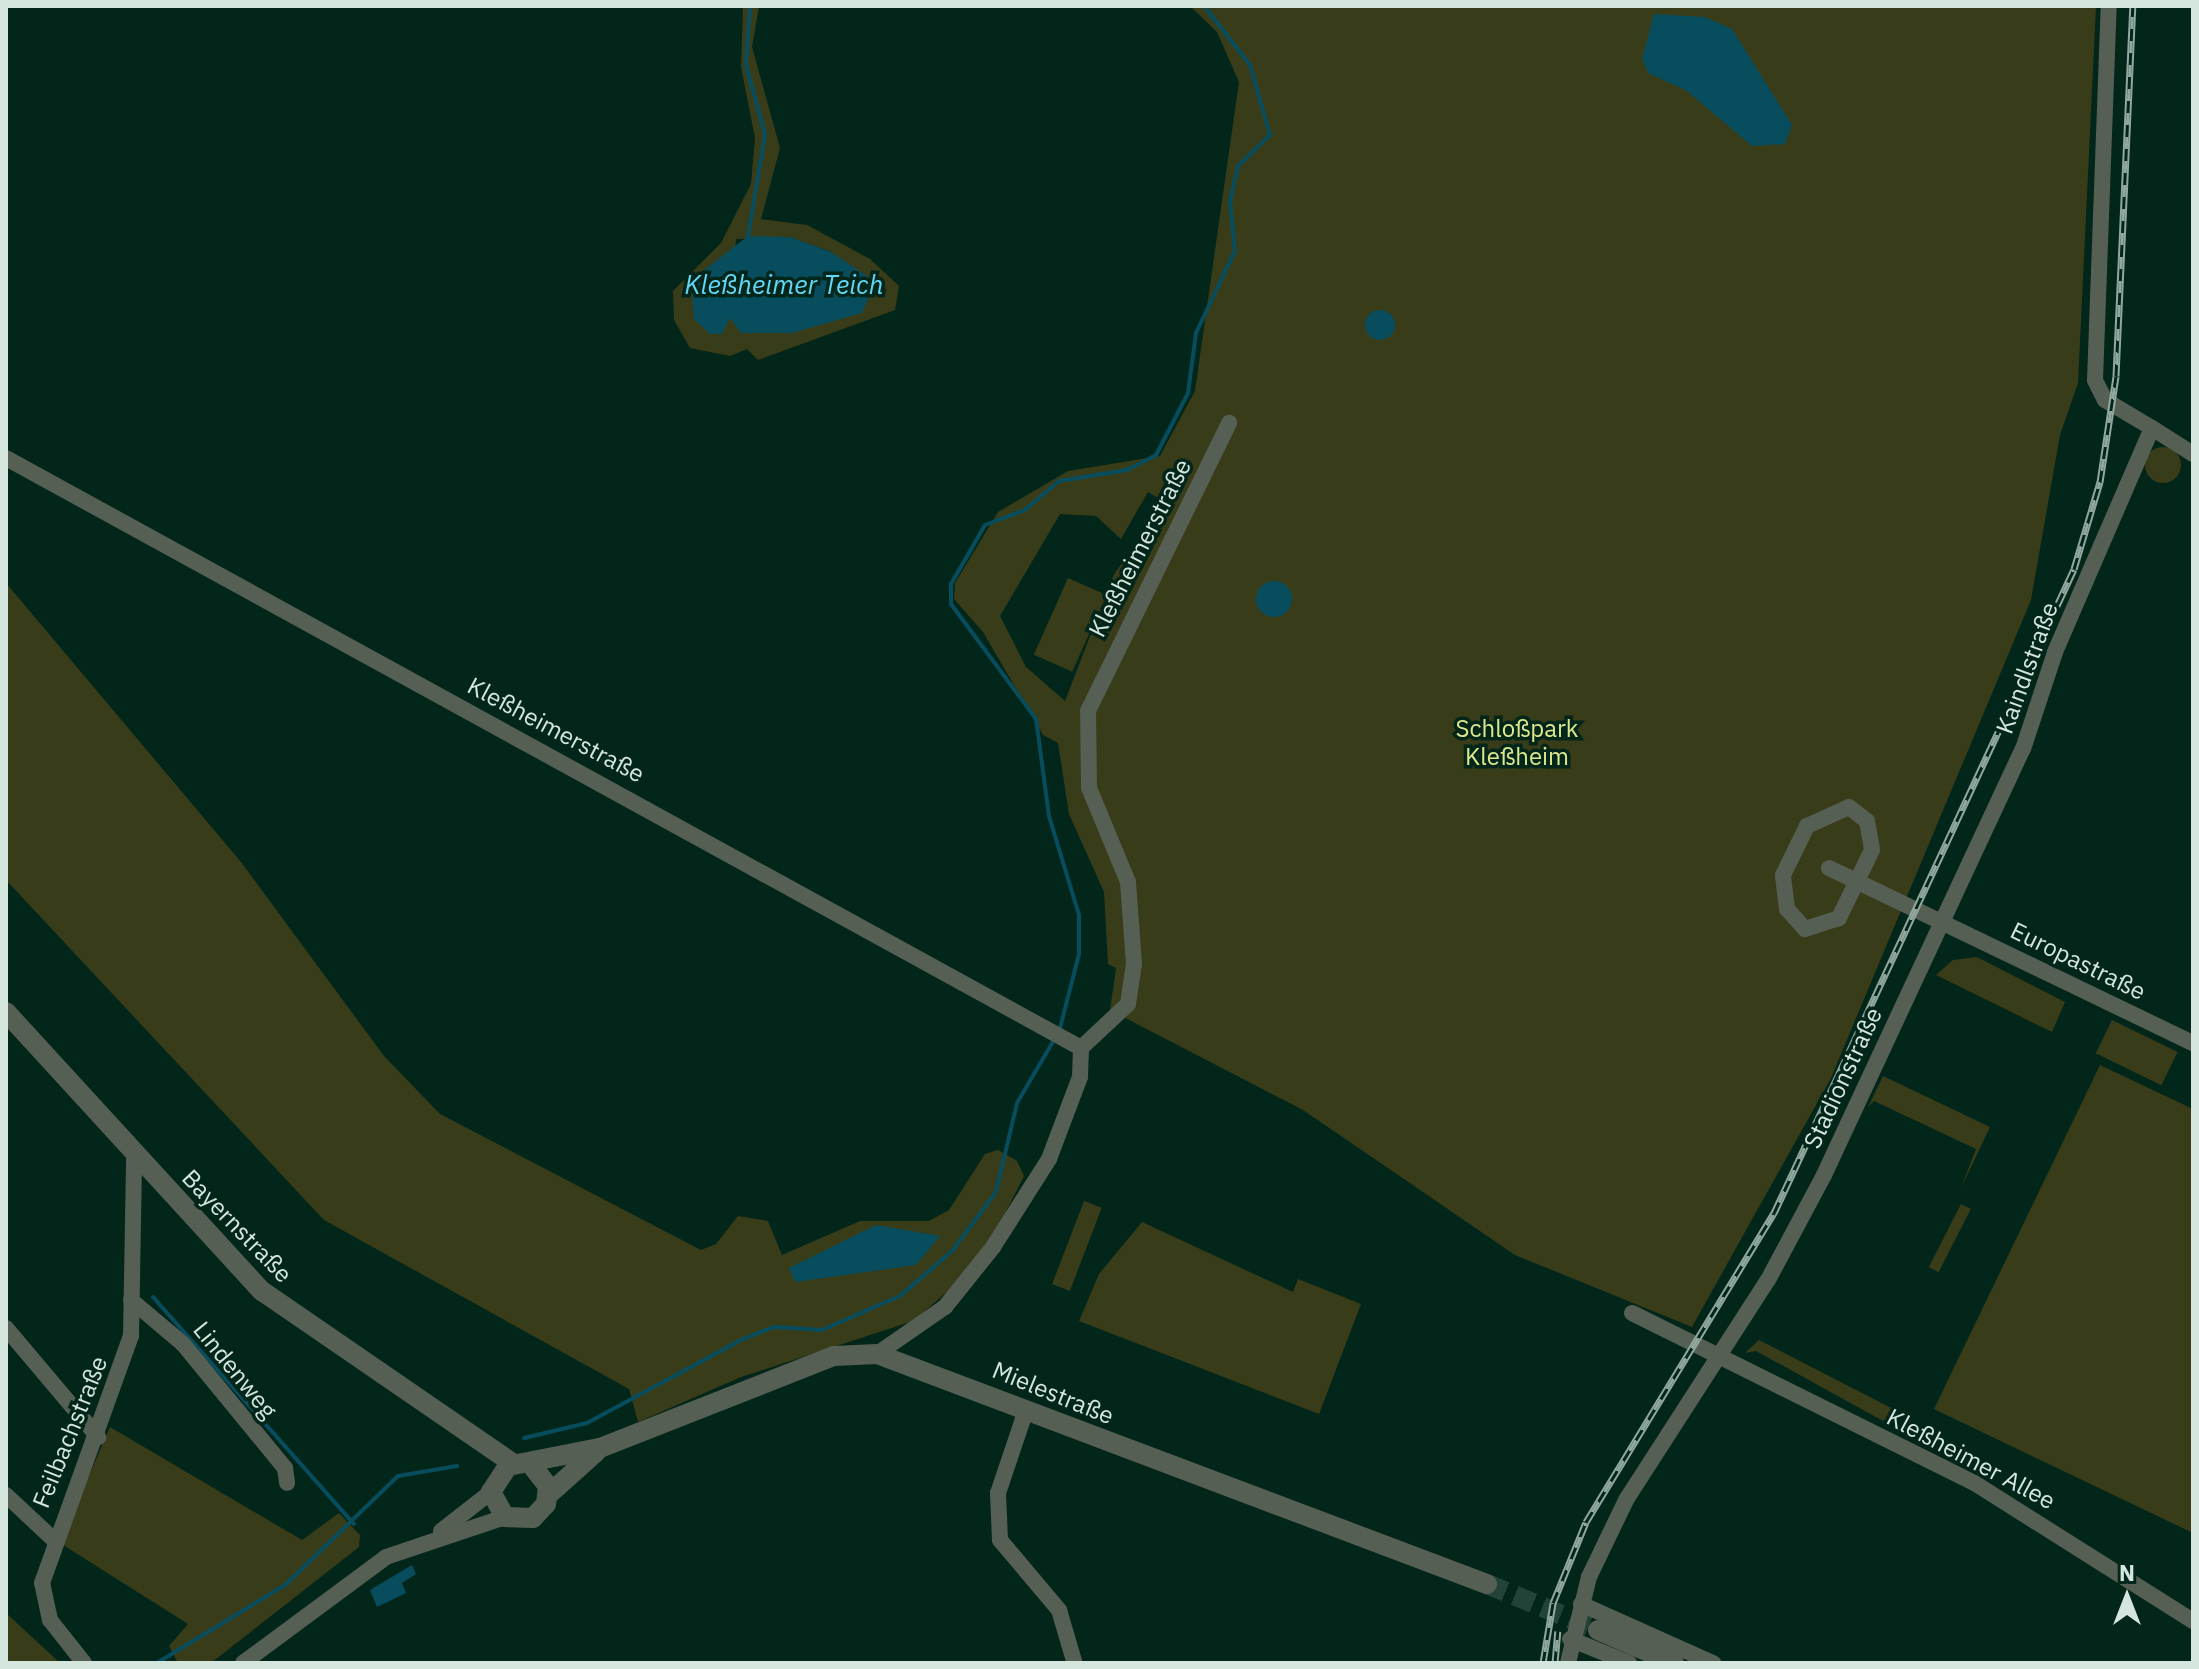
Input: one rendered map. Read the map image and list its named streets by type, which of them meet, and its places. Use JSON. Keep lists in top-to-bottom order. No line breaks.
{"streets":{"street":["Kleßheimerstraße","Kaindlstraße","Europastraße","Stadionstraße","Bayernstraße","Lindenweg","Mielestraße","Feilbachstraße","Kleßheimer Allee"]},"crossings":[["Kaindlstraße","Europastraße"],["Kaindlstraße","Stadionstraße"],["Europastraße","Stadionstraße"],["Stadionstraße","Kleßheimer Allee"],["Bayernstraße","Mielestraße"],["Bayernstraße","Feilbachstraße"],["Lindenweg","Feilbachstraße"]],"water":["Kleßheimer Teich"],"parks":["Schloßpark Kleßheim"],"north":"top"}
